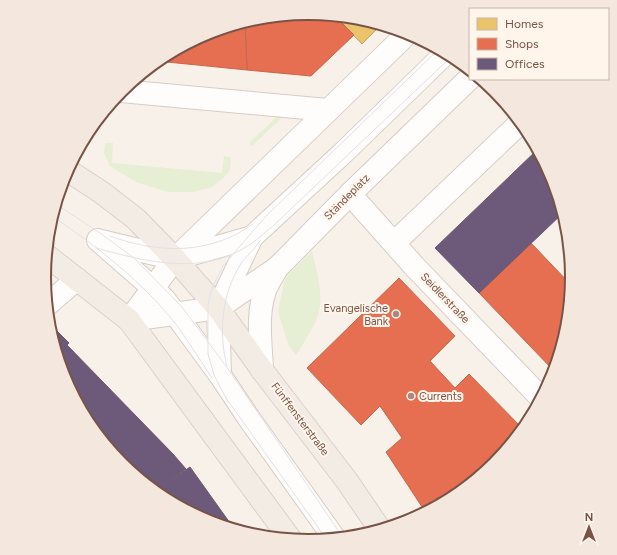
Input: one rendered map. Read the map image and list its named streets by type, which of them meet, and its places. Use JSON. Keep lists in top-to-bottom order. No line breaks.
{"streets":{"main road":["Fünffensterstraße"],"street":["Ständeplatz","Seidlerstraße"]},"crossings":[["Ständeplatz","Seidlerstraße"],["Ständeplatz","Fünffensterstraße"]],"places":["Evangelische Bank","Currents"],"legend":["Homes","Shops","Offices"],"north":"top"}
